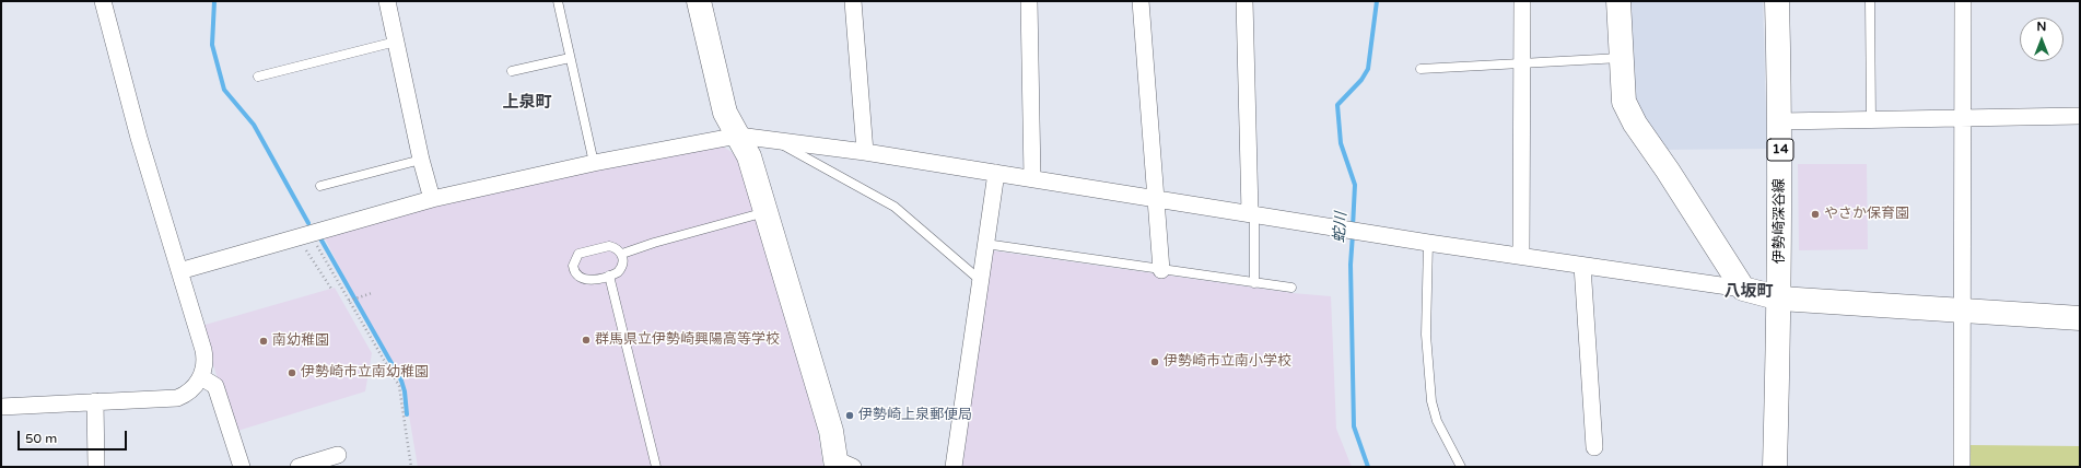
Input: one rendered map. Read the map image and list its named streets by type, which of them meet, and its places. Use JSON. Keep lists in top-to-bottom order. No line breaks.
{"streets":{"street":["14","伊勢崎深谷線"]},"districts":["上泉町","八坂町"],"water":["蛇川"],"places":["やさか保育園","群馬県立伊勢崎興陽高等学校","南幼稚園","伊勢崎市立南小学校","伊勢崎市立南幼稚園","伊勢崎上泉郵便局"],"scale_bar":"50 m","north":"top"}
